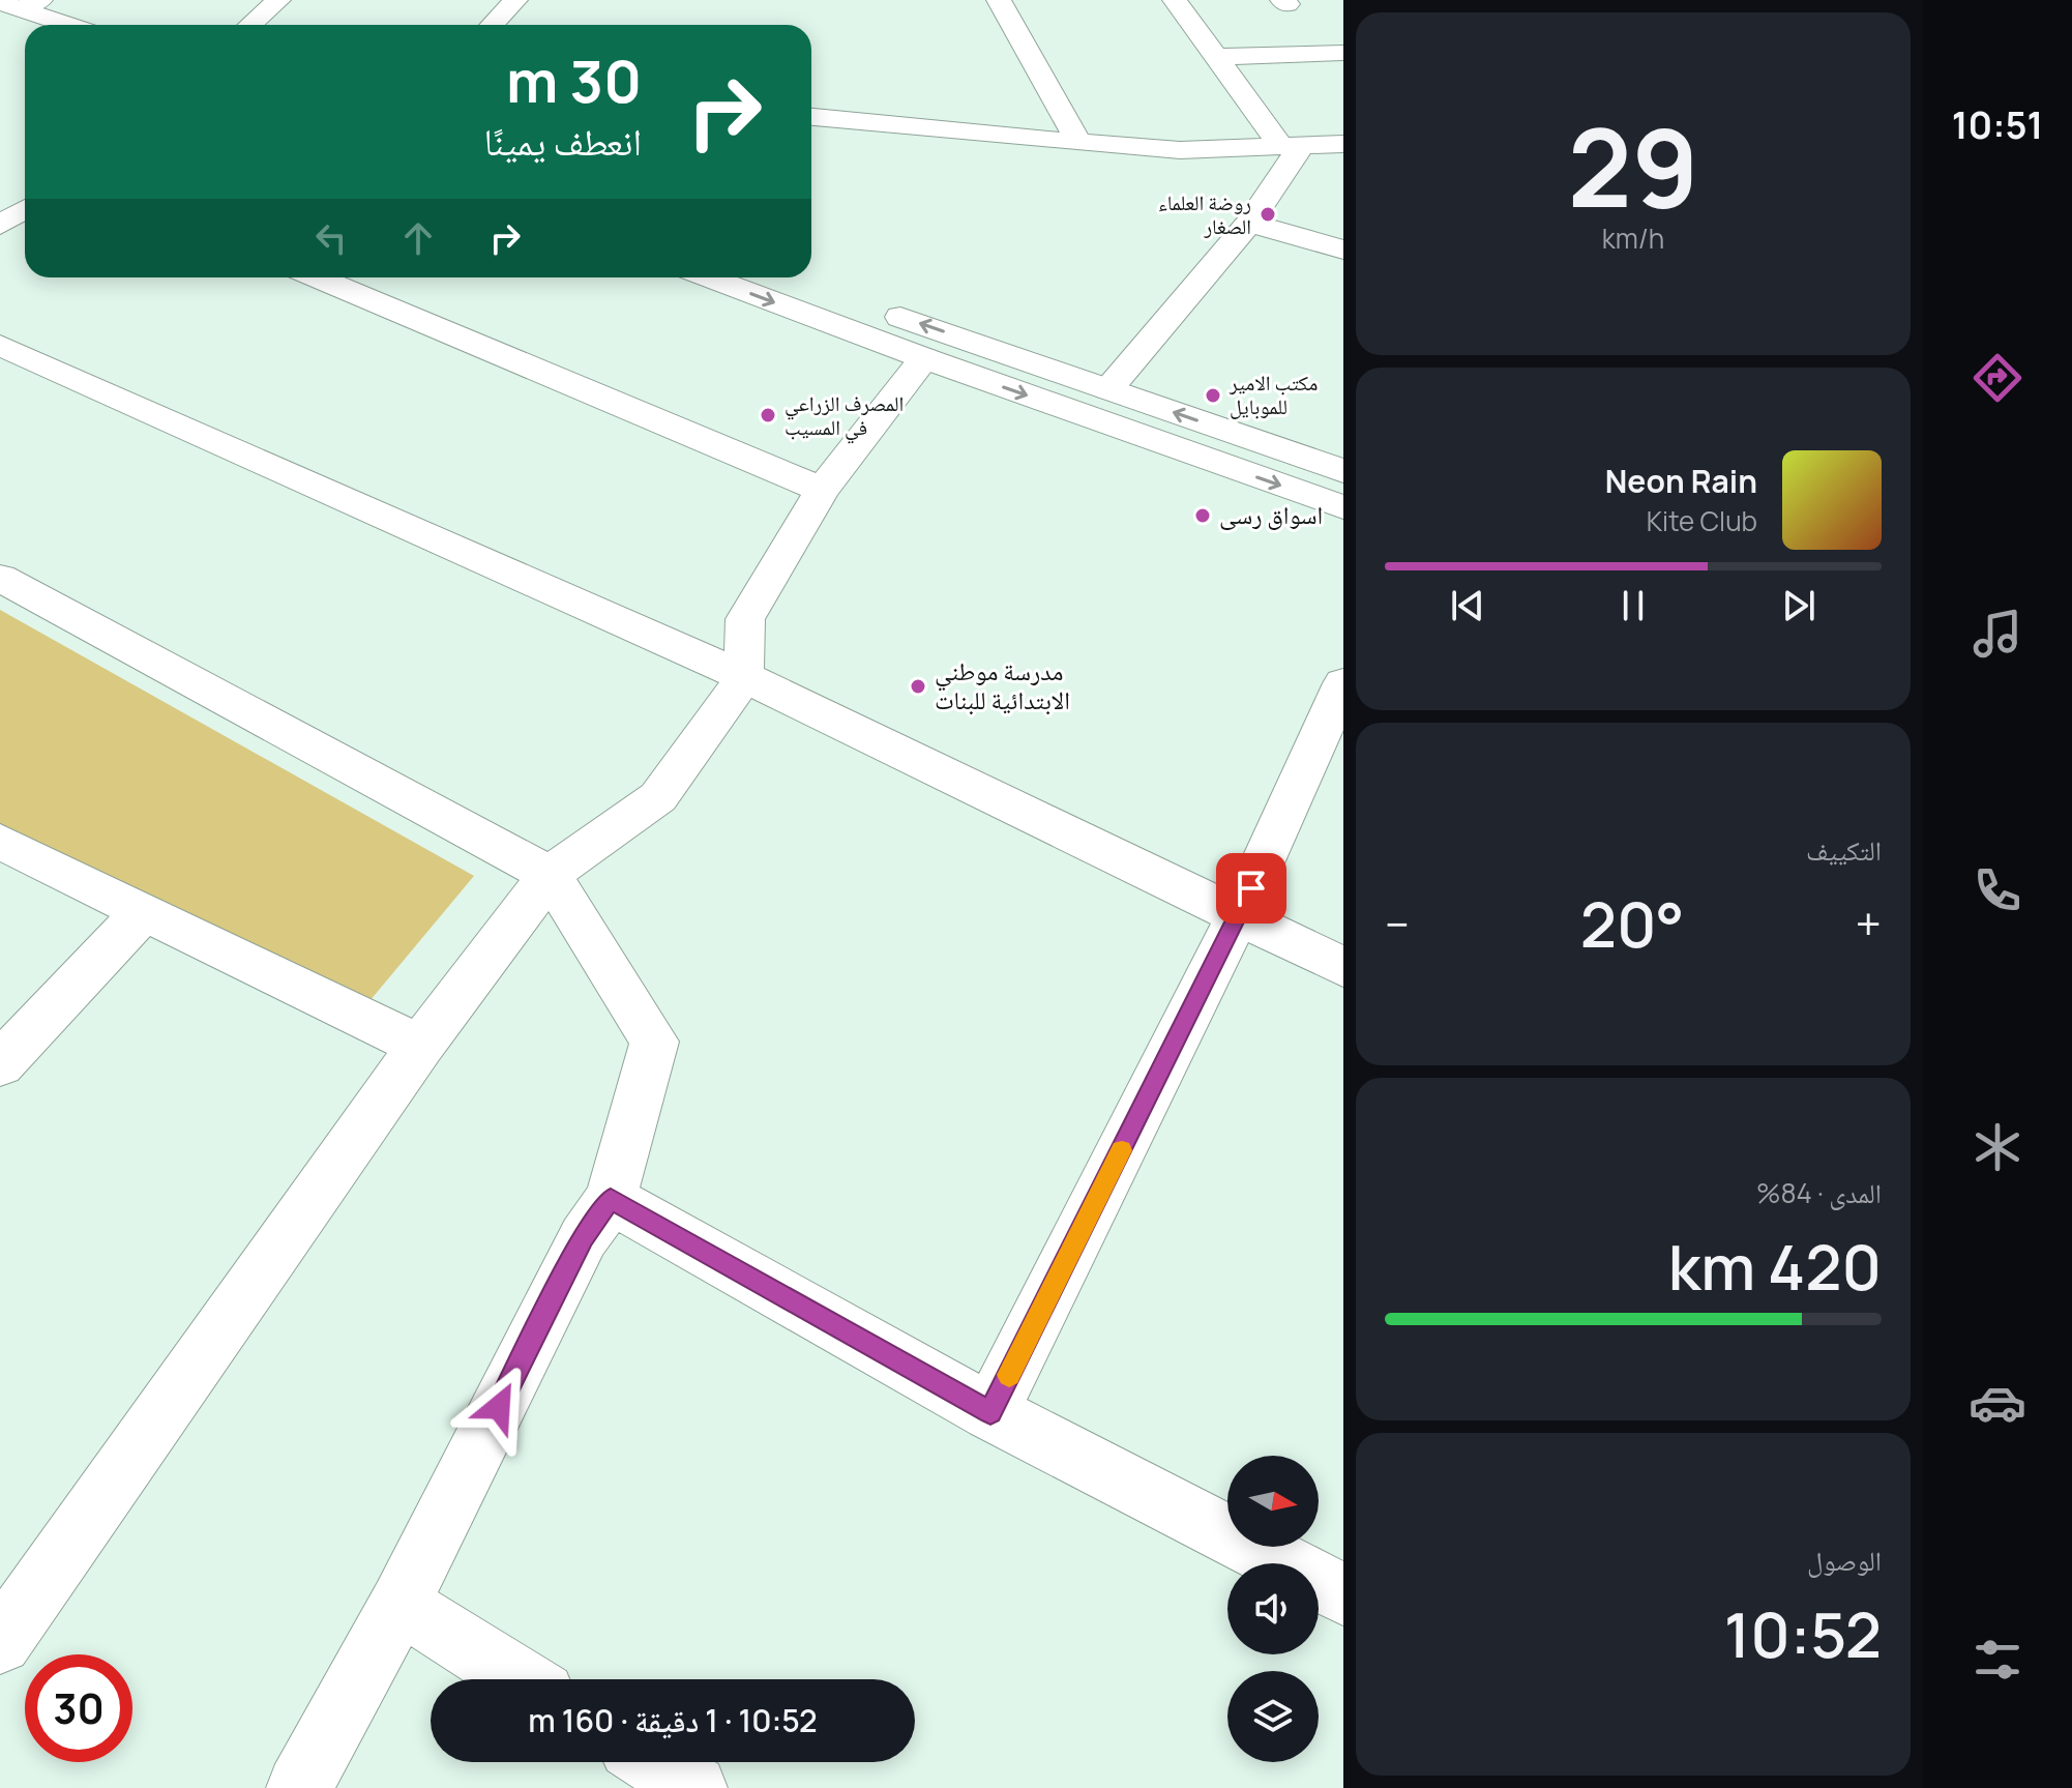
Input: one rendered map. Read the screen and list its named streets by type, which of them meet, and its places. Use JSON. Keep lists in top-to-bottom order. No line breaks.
{"places":["روضة العلماء الصغار","مكتب الامير للموبايل","المصرف الزراعي في المسيب","اسواق رسى","مدرسة موطني الابتدائية للبنات"],"north":"right","page":{"tabs":"10:51","tile":[["29","km/h"],"التكييف",["المدى · 84%","420 km"],["الوصول","10:52"]],"turn":["30 m","انعطف يمينًا"],"song":["Neon Rain","Kite Club"],"heat":["−","20°","+"],"limit":"30","trip":"10:52 · 1 دقيقة · 160 m"}}
